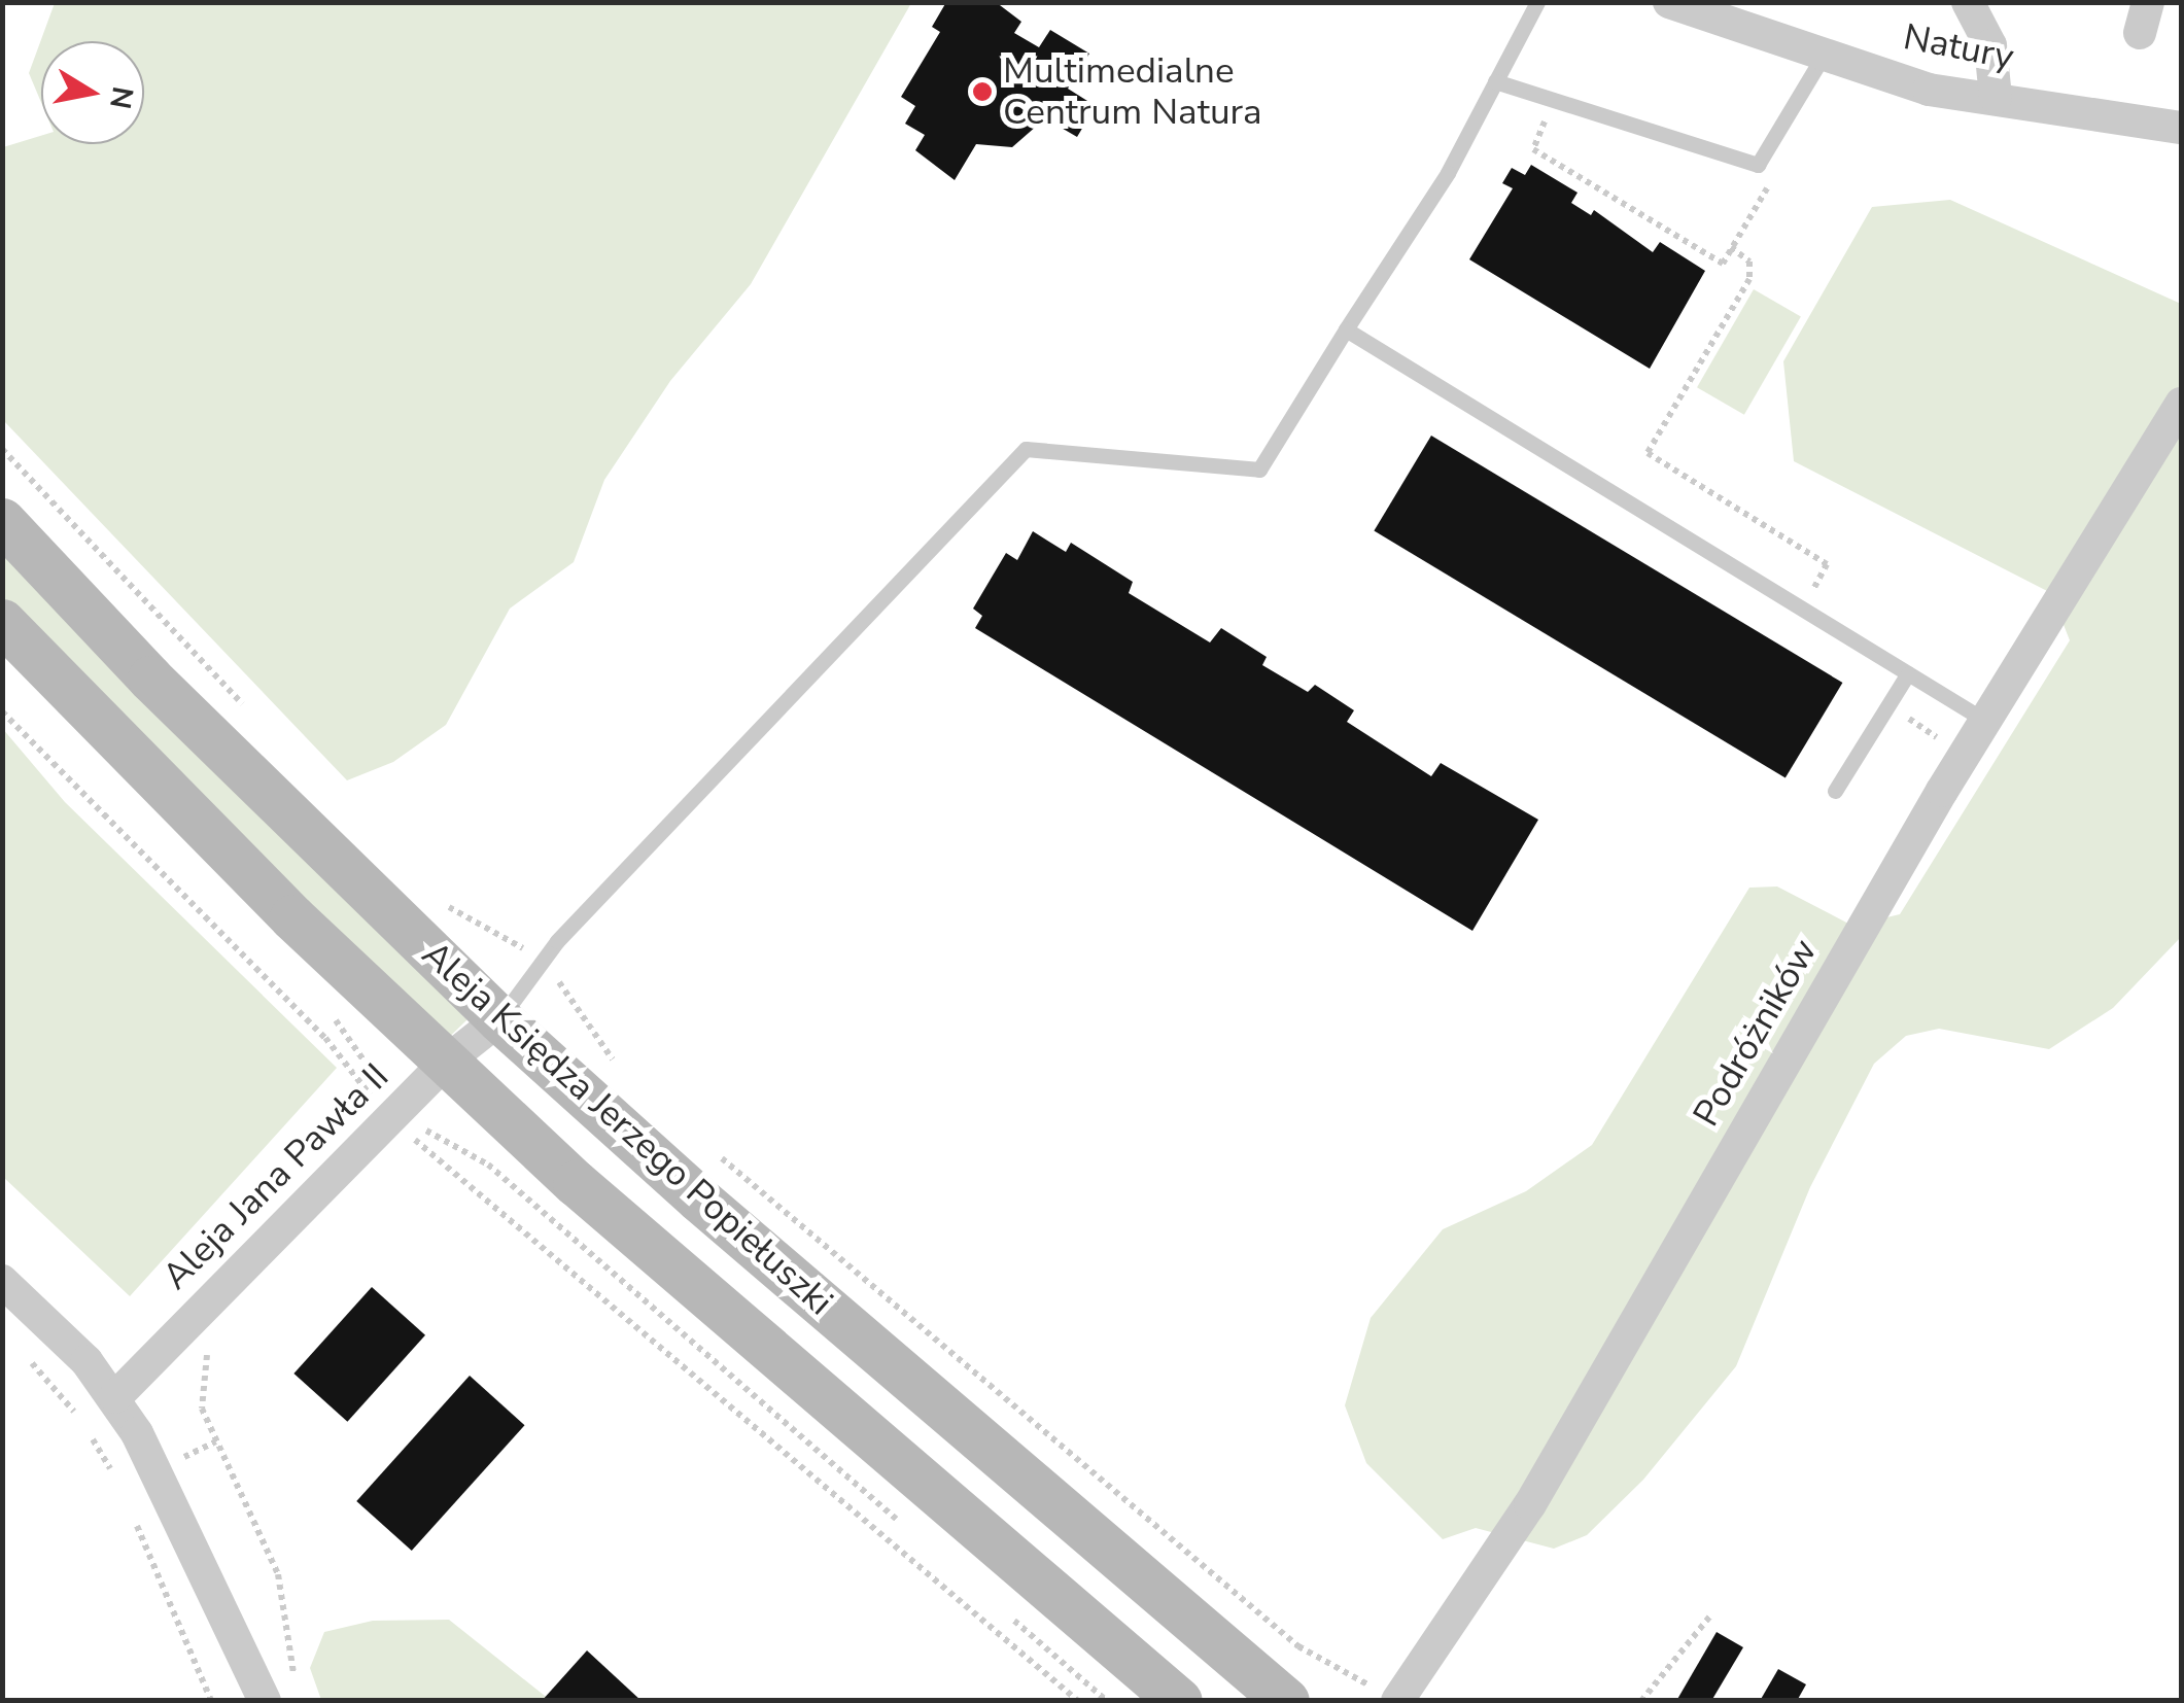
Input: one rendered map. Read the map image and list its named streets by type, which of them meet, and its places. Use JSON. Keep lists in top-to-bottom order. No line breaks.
{"streets":{"main road":["Aleja Księdza Jerzego Popiełuszki"],"street":["Natury","Podróżników","Aleja Jana Pawła II"]},"crossings":[["Aleja Księdza Jerzego Popiełuszki","Aleja Jana Pawła II"]],"places":["Multimedialne Centrum Natura"],"north":"right"}
